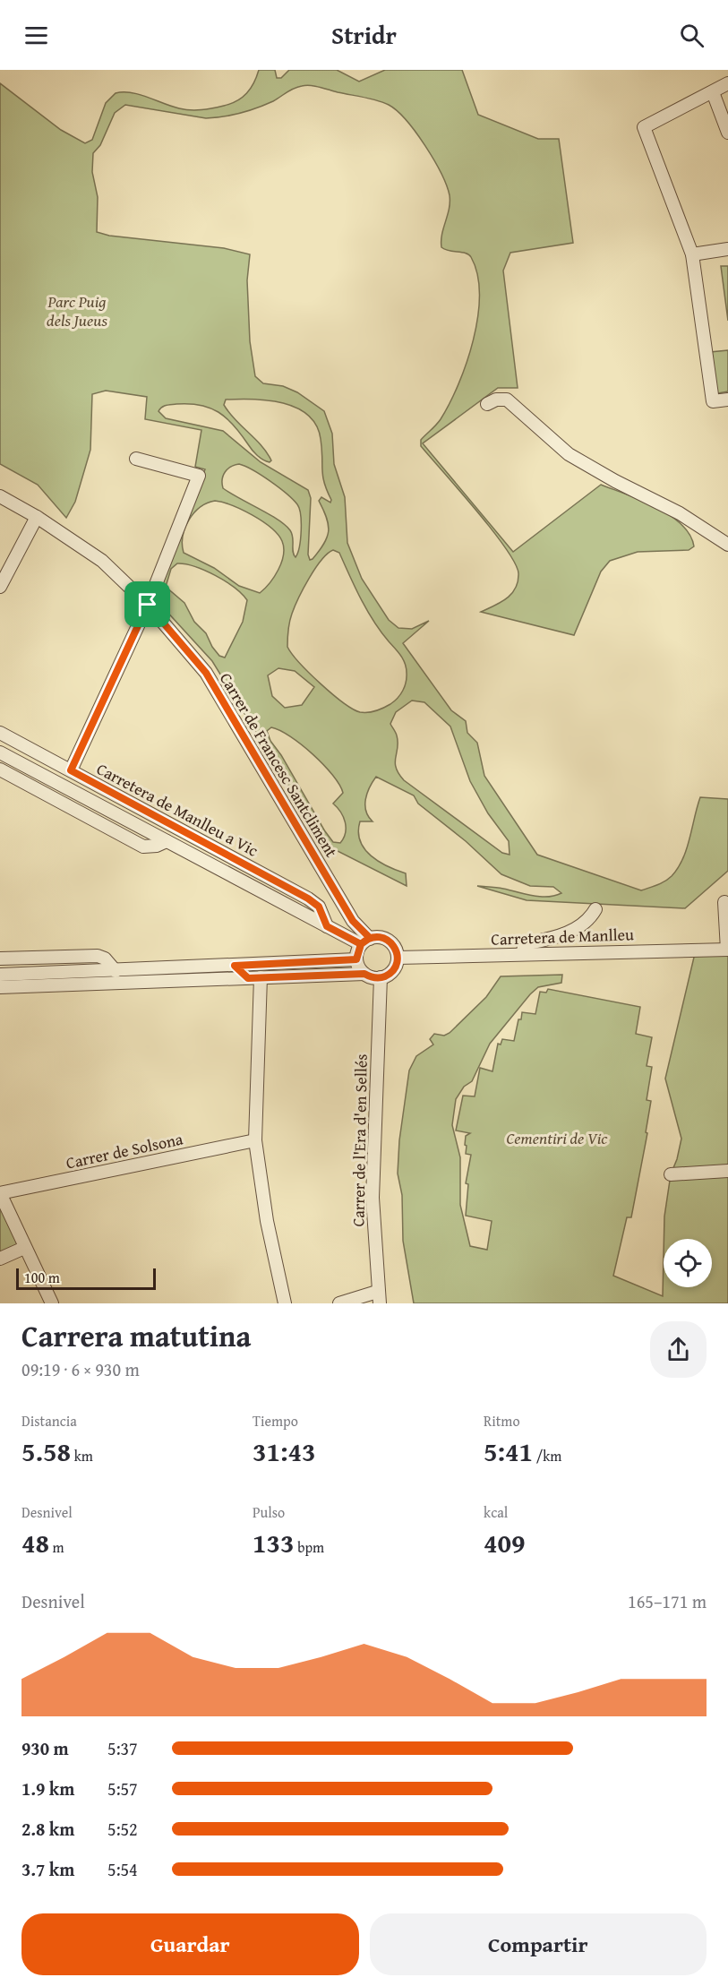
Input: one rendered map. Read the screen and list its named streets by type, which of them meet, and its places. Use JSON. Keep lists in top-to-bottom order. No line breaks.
{"streets":{"street":["Carrer de Francesc Santcliment","Carretera de Manlleu a Vic","Carretera de Manlleu","Carrer de l'Era d'en Sellés","Carrer de Solsona"]},"crossings":[["Carrer de Francesc Santcliment","Carretera de Manlleu a Vic"],["Carrer de Francesc Santcliment","Carretera de Manlleu"],["Carrer de Francesc Santcliment","Carrer de l'Era d'en Sellés"],["Carretera de Manlleu a Vic","Carretera de Manlleu"],["Carretera de Manlleu a Vic","Carrer de l'Era d'en Sellés"],["Carretera de Manlleu","Carrer de l'Era d'en Sellés"]],"parks":["Parc Puig dels Jueus","Cementiri de Vic"],"scale_bar":"100 m","page":{"header":"Stridr","scale":"100 m","heading":["Carrera matutina","09:19 · 6 × 930 m"],"stats":[["Distancia","5.58 km"],["Tiempo","31:43"],["Ritmo","5:41 /km"],["Desnivel","48 m"],["Pulso","133 bpm"],["kcal","409"]],"chart":["Desnivel","165–171 m"],"list":[{"name":"930 m","note":"5:37"},{"name":"1.9 km","note":"5:57"},{"name":"2.8 km","note":"5:52"},{"name":"3.7 km","note":"5:54"}],"buttons":["Guardar","Compartir"]}}
